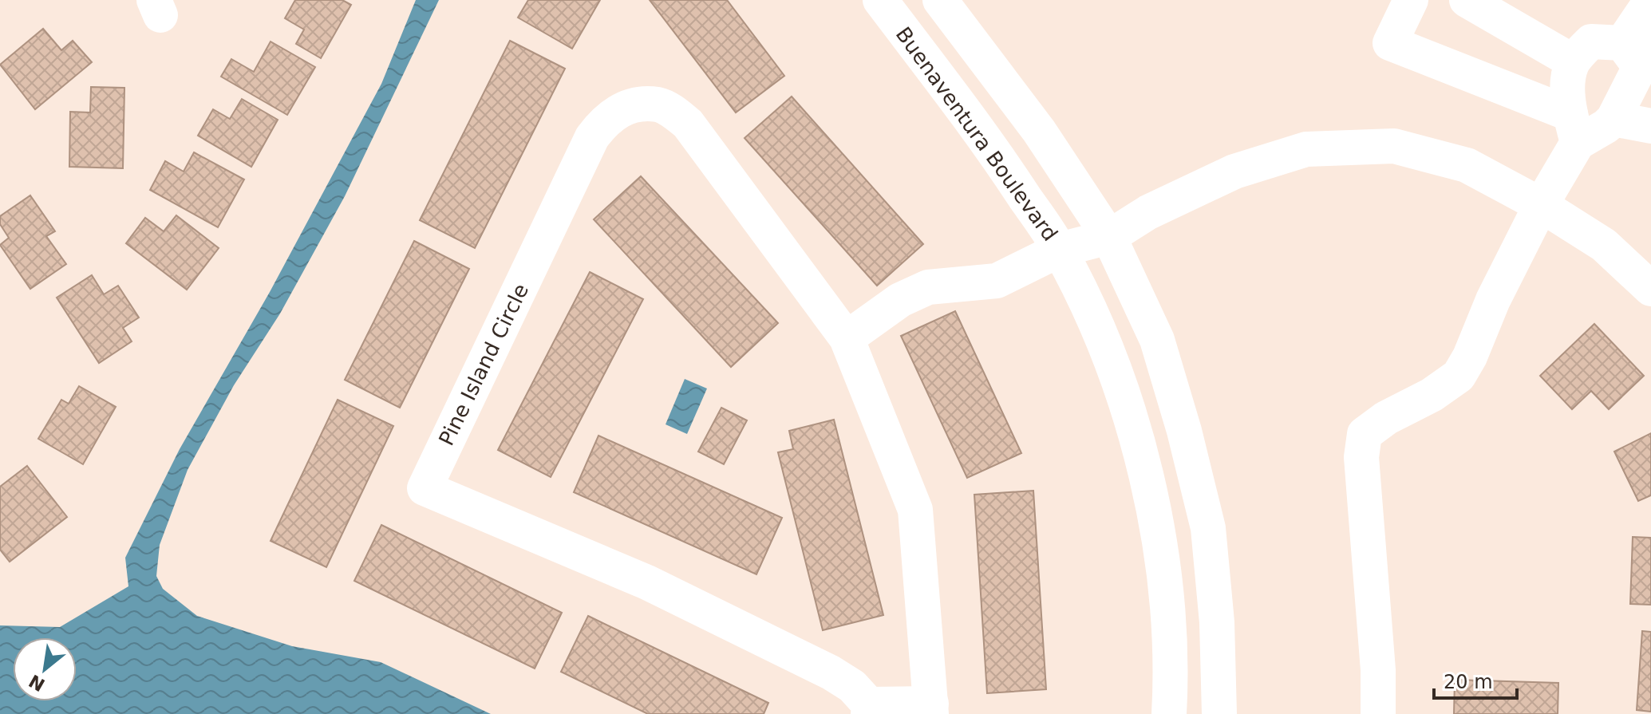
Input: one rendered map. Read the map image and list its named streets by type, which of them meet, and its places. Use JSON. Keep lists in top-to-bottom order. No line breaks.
{"streets":{"main road":["Buenaventura Boulevard","Pine Island Circle"]},"scale_bar":"20 m","north":"bottom left"}
